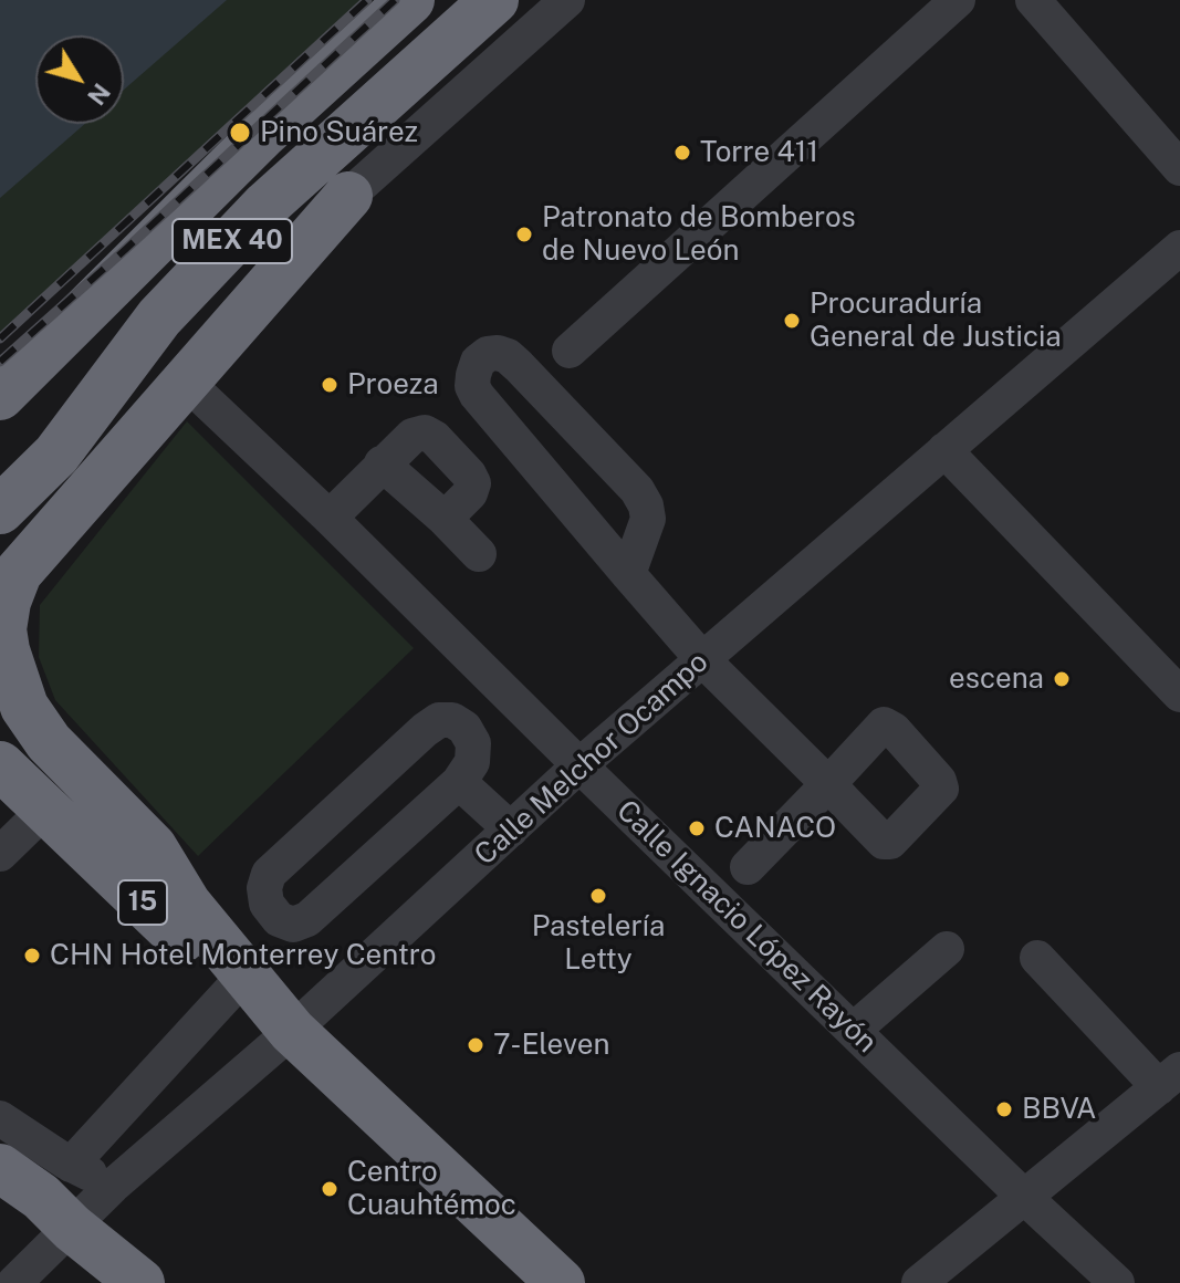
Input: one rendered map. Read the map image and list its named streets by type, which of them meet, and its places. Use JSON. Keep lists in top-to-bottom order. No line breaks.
{"streets":{"highway":["MEX 40","15"],"street":["Calle Melchor Ocampo","Calle Ignacio López Rayón"]},"crossings":[["Calle Melchor Ocampo","15"],["Calle Melchor Ocampo","Calle Ignacio López Rayón"]],"places":["Pino Suárez","Torre 411","Patronato de Bomberos de Nuevo León","Procuraduría General de Justicia","Proeza","escena","CANACO","Pastelería Letty","CHN Hotel Monterrey Centro","7-Eleven","BBVA","Centro Cuauhtémoc"],"north":"bottom right"}
